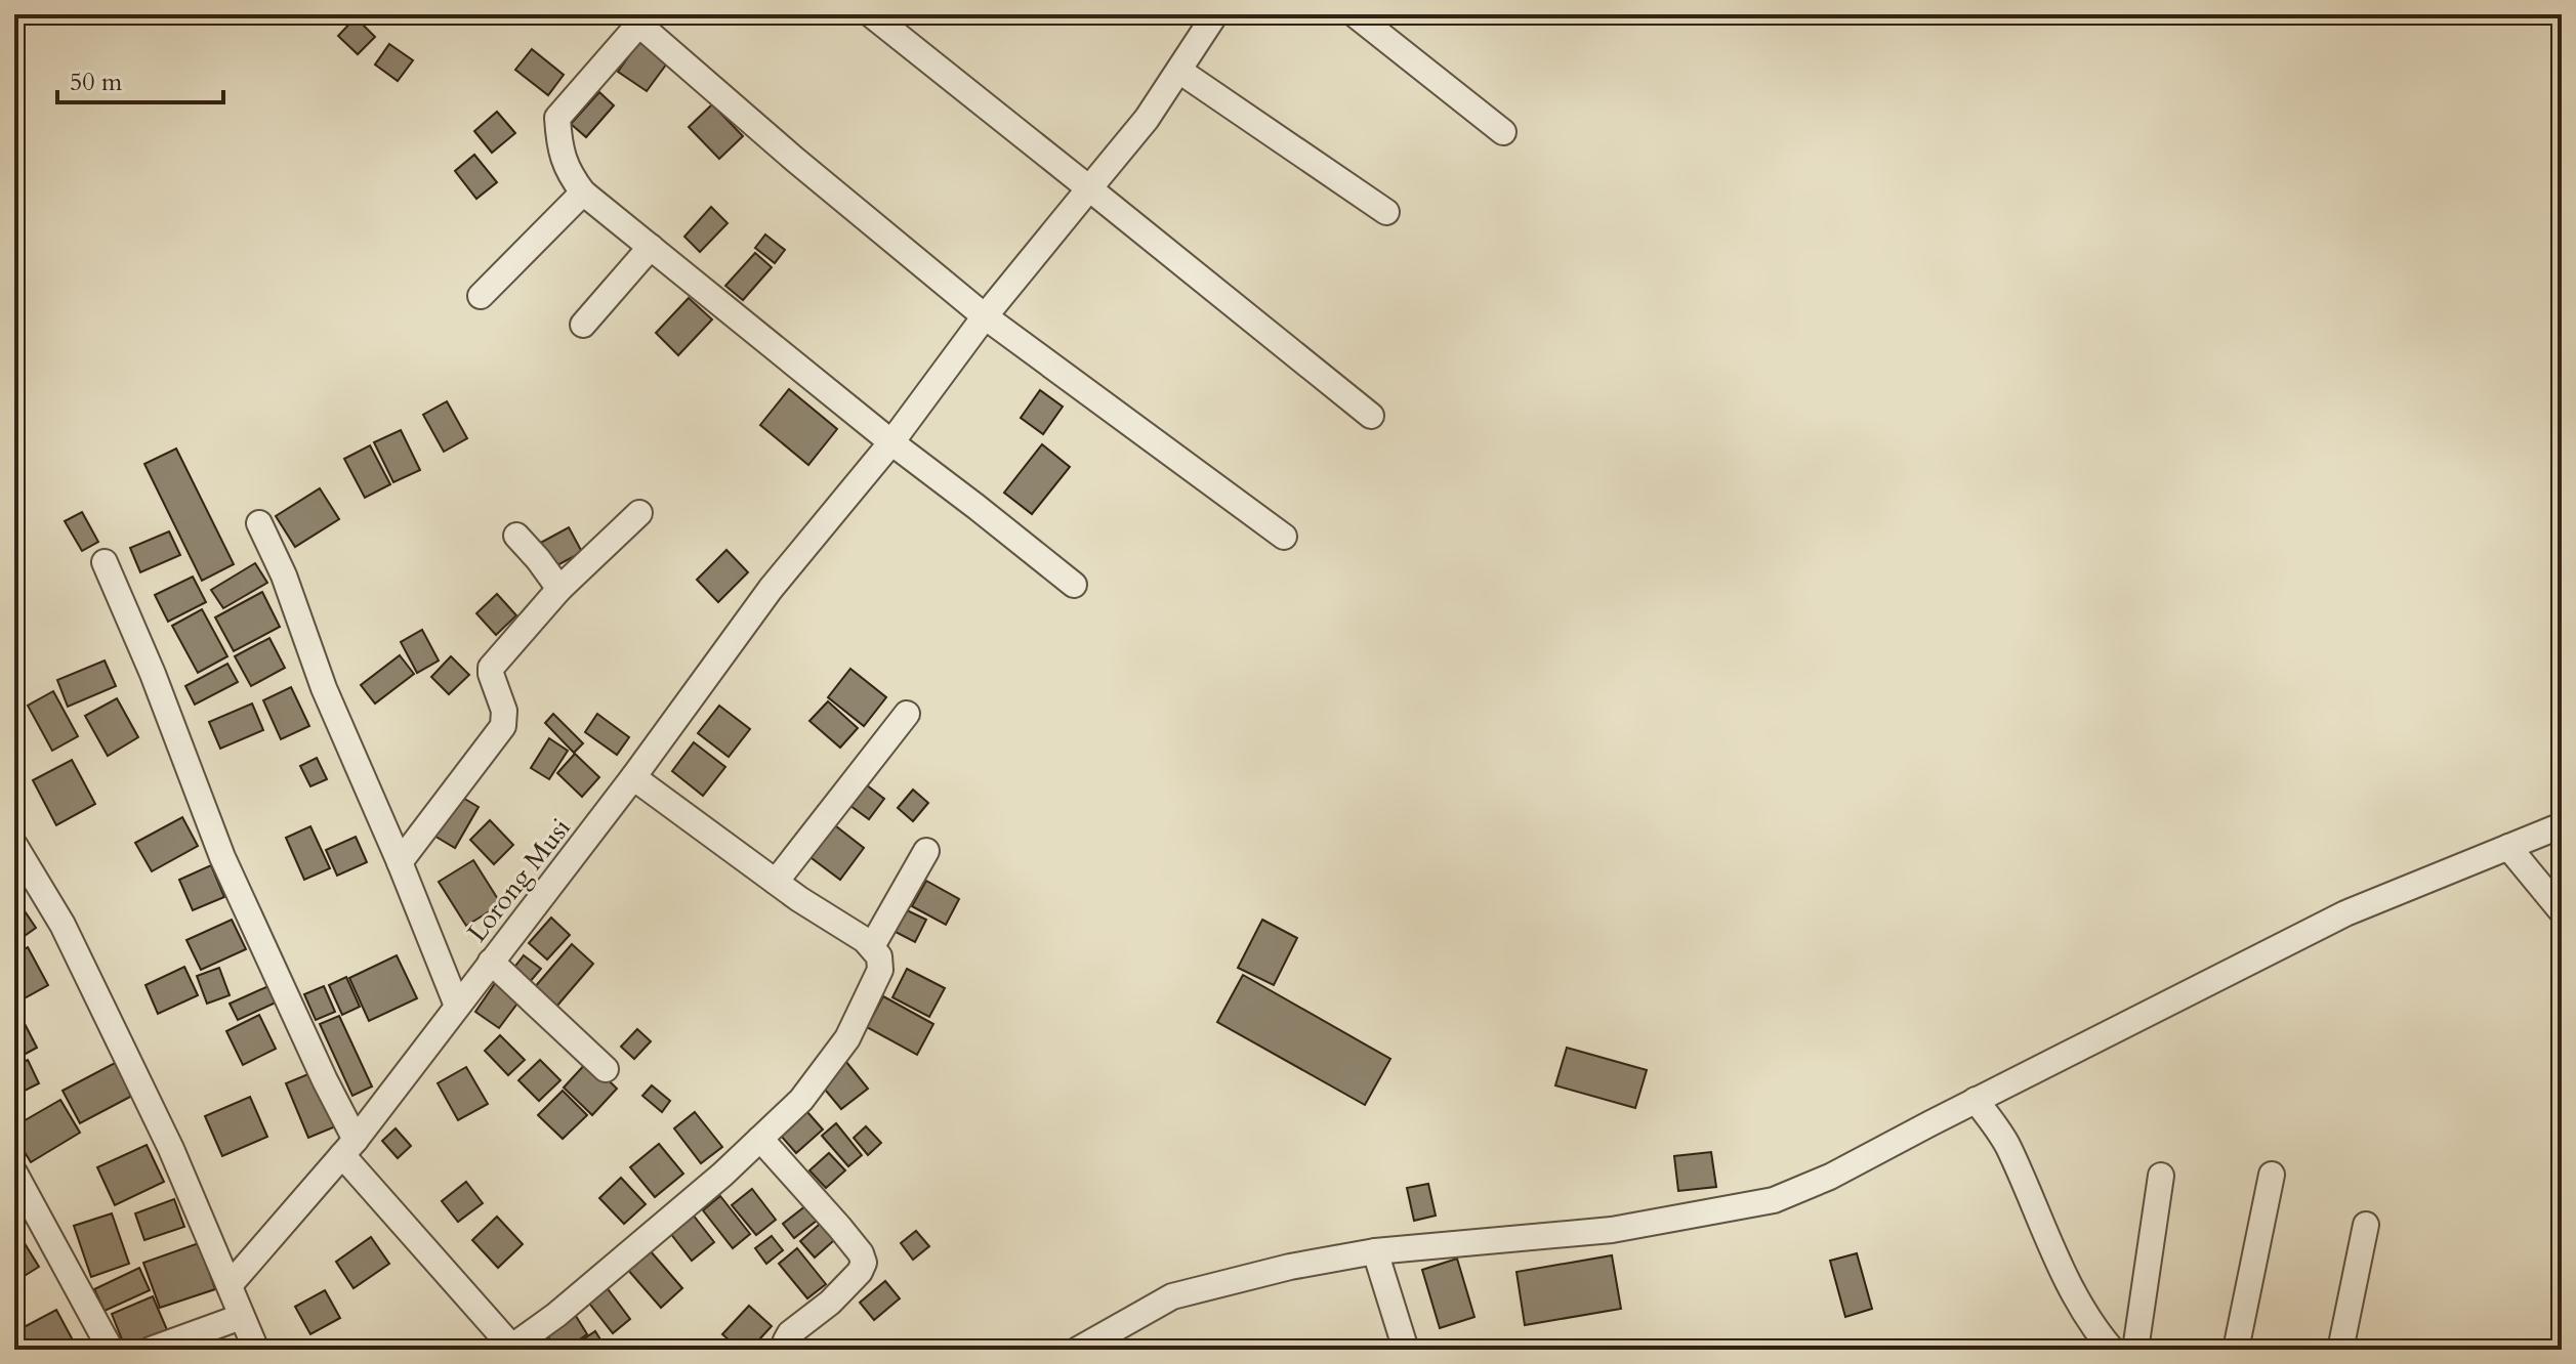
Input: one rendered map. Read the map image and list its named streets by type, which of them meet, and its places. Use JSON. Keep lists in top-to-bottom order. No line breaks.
{"streets":{"street":["Lorong Musi"]},"scale_bar":"50 m"}
